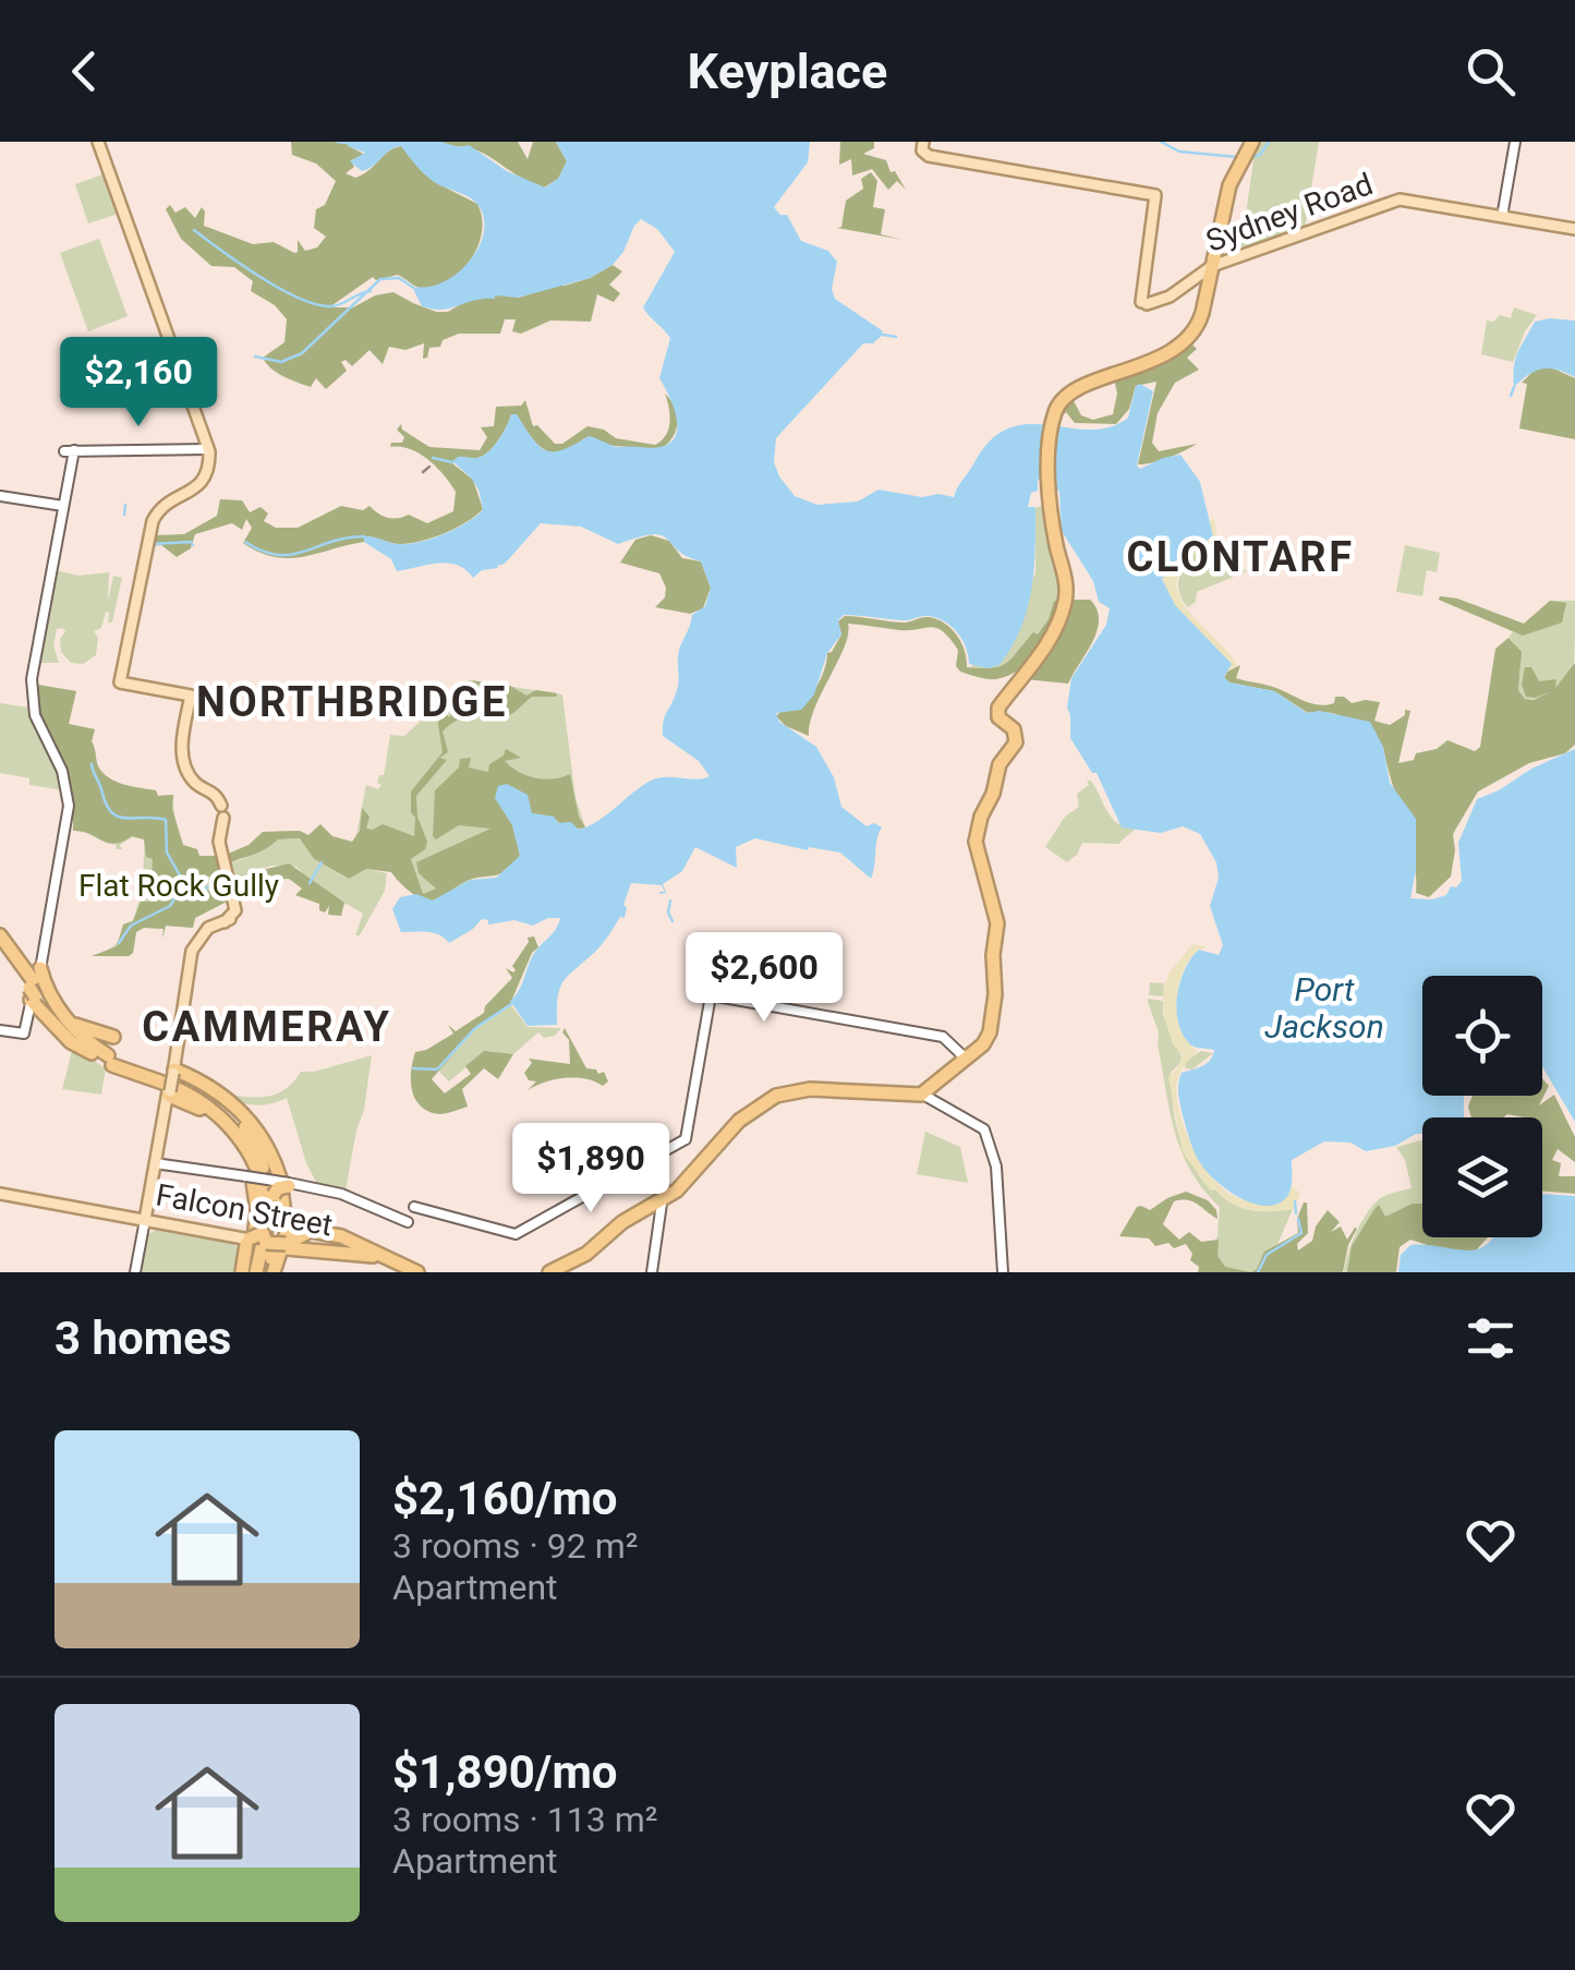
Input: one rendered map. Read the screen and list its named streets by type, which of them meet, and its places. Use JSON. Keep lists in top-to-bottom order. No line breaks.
{"streets":{"highway":["Falcon Street"],"main road":["Sydney Road"]},"districts":["CLONTARF","NORTHBRIDGE","CAMMERAY"],"water":["Port Jackson"],"parks":["Flat Rock Gully"],"page":{"header":"Keyplace","price":["$2,160","$2,600","$1,890"],"heading":"3 homes","list":[{"name":"$2,160/mo","note":"3 rooms · 92 m² · Apartment"},{"name":"$1,890/mo","note":"3 rooms · 113 m² · Apartment"}]}}
